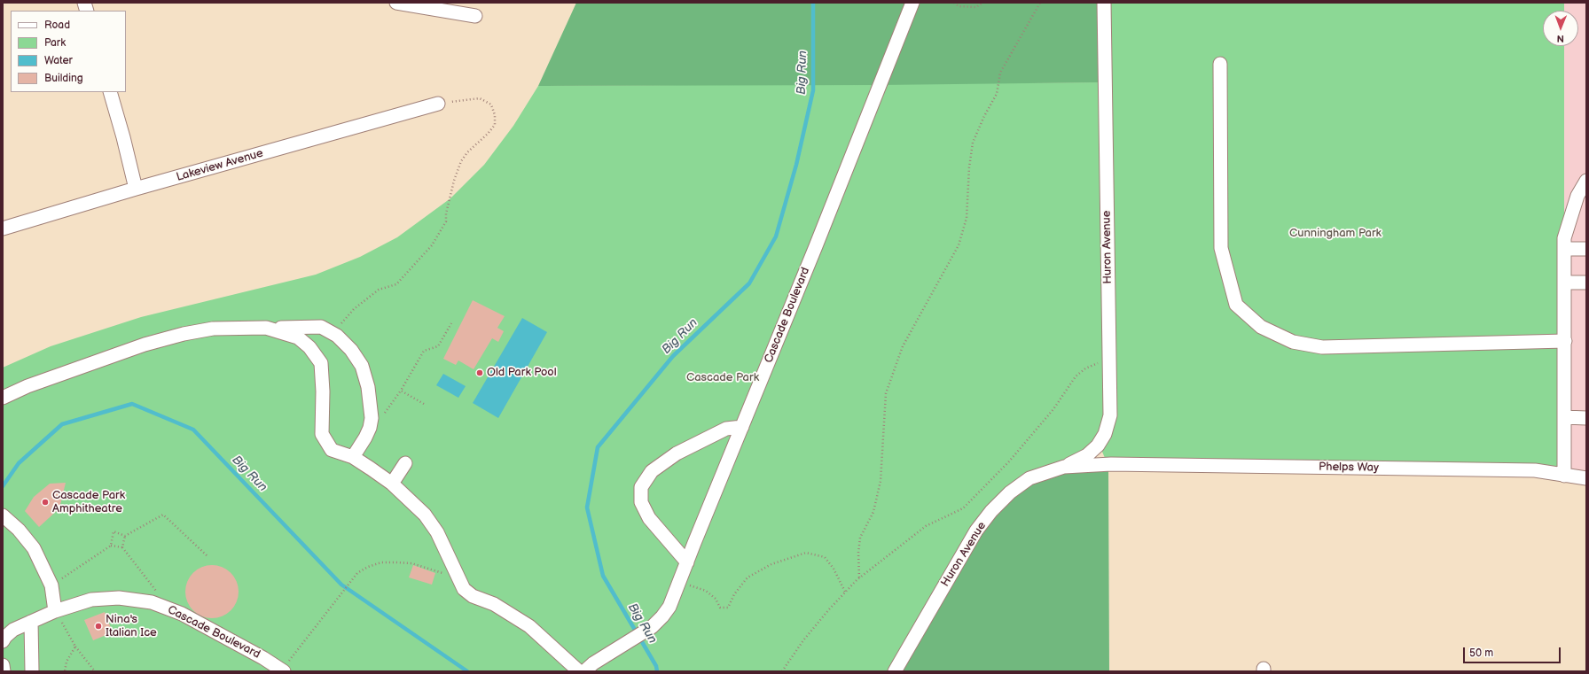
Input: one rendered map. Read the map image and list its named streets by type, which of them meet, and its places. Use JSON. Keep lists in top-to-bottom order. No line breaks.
{"streets":{"street":["Lakeview Avenue","Huron Avenue","Cascade Boulevard","Phelps Way"]},"crossings":[["Huron Avenue","Phelps Way"]],"water":["Big Run"],"parks":["Cunningham Park","Cascade Park"],"places":["Old Park Pool","Cascade Park Amphitheatre","Nina's Italian Ice"],"legend":["Road","Park","Water","Building"],"scale_bar":"50 m","north":"bottom"}
